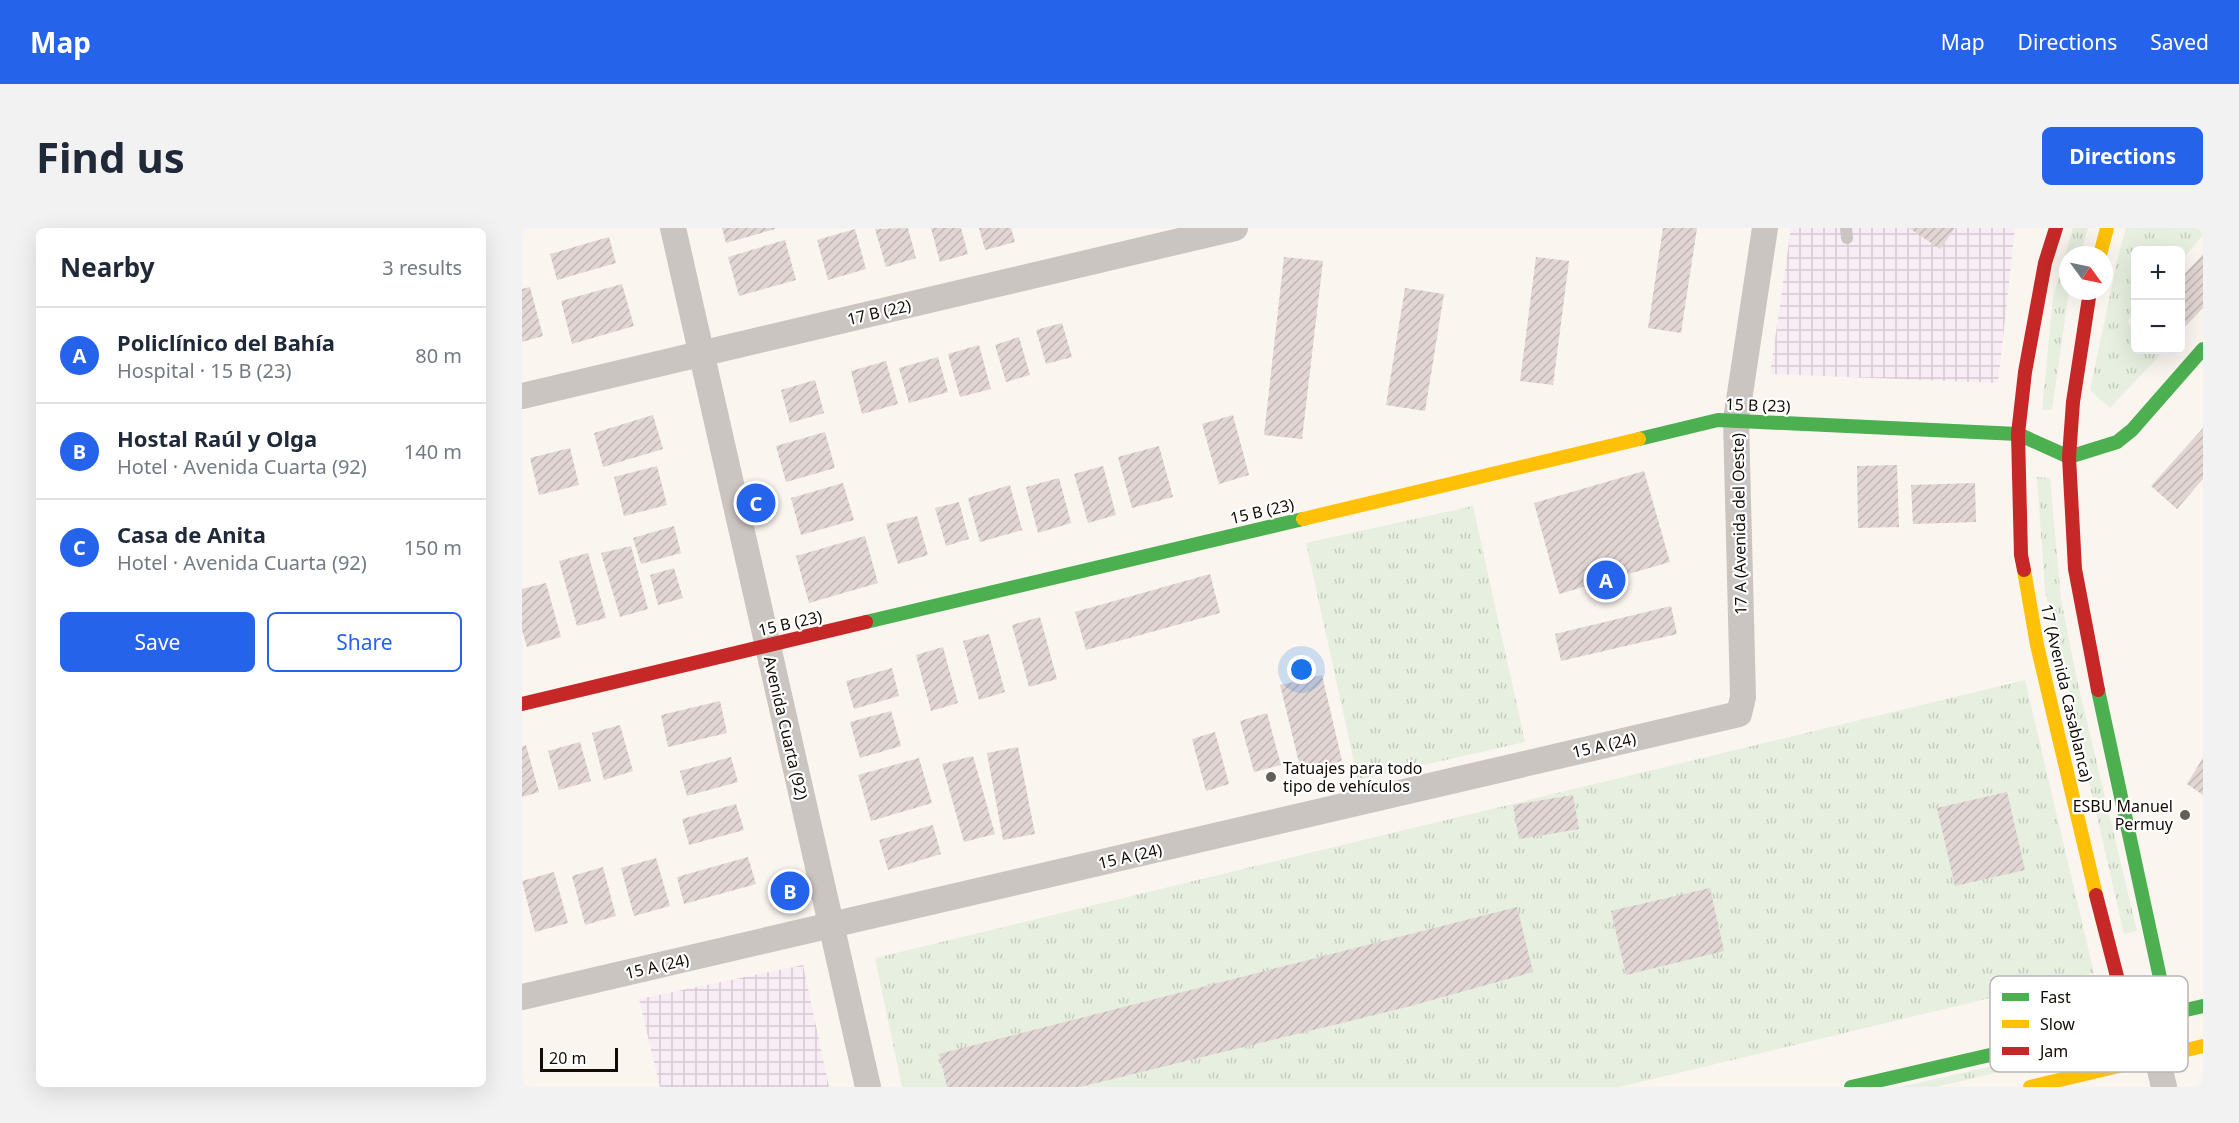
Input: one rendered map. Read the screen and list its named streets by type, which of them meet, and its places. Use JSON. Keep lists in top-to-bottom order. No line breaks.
{"streets":{"main road":["15 B (23)","17 (Avenida Casablanca)"],"street":["17 B (22)","17 A (Avenida del Oeste)","Avenida Cuarta (92)","15 A (24)"]},"crossings":[["17 B (22)","Avenida Cuarta (92)"],["15 B (23)","17 A (Avenida del Oeste)"],["15 B (23)","17 (Avenida Casablanca)"],["15 B (23)","Avenida Cuarta (92)"],["17 A (Avenida del Oeste)","15 A (24)"],["Avenida Cuarta (92)","15 A (24)"]],"places":["Tatuajes para todo tipo de vehículos","ESBU Manuel Permuy"],"legend":["Fast","Slow","Jam"],"scale_bar":"20 m","north":"bottom right","page":{"header":"Map","nav":["Map","Directions","Saved"],"buttons":["Directions",["Save","Share"]],"title":"Find us","heading":["Nearby","3 results"],"map_buttons":["+","−"],"list":[{"mark":"A","name":"Policlínico del Bahía","note":"Hospital · 15 B (23)","value":"80 m"},{"mark":"B","name":"Hostal Raúl y Olga","note":"Hotel · Avenida Cuarta (92)","value":"140 m"},{"mark":"C","name":"Casa de Anita","note":"Hotel · Avenida Cuarta (92)","value":"150 m"}],"pins":["C","A","B"],"scale":"20 m"}}
